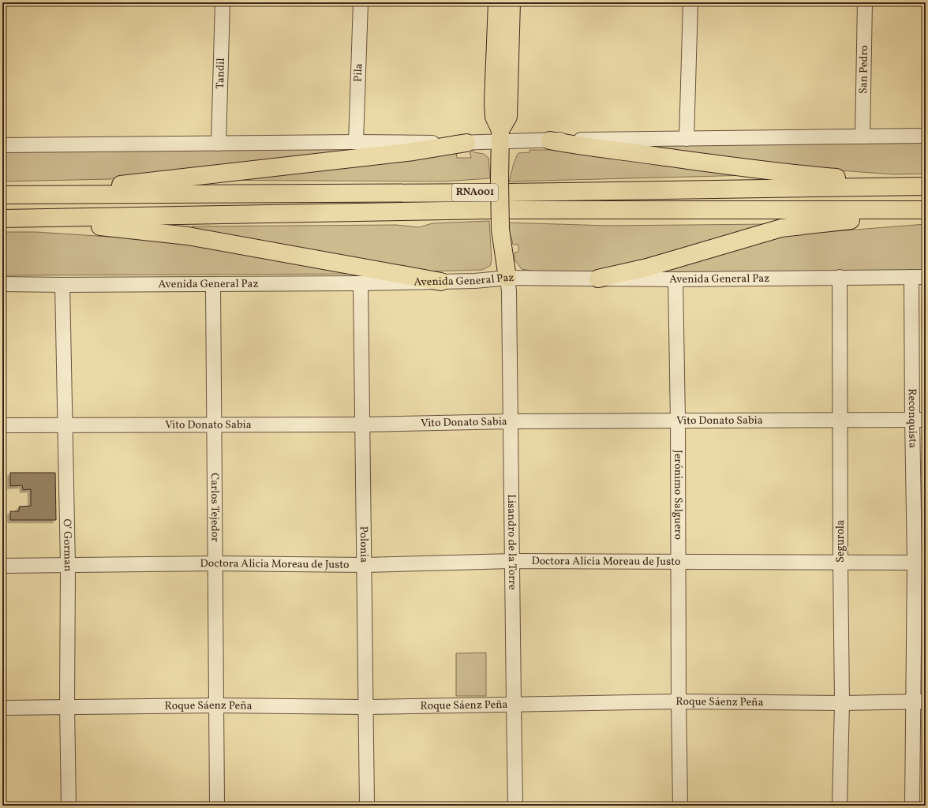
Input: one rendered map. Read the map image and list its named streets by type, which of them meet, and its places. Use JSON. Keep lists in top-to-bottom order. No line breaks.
{"streets":{"main road":["RNA001"],"street":["San Pedro","Pila","Tandil","Avenida General Paz","Reconquista","Vito Donato Sabia","Jerónimo Salguero","Carlos Tejedor","Lisandro de la Torre","Segurola","Polonia","O' Gorman","Doctora Alicia Moreau de Justo","Roque Sáenz Peña"]},"crossings":[["Avenida General Paz","Reconquista"],["Avenida General Paz","Jerónimo Salguero"],["Avenida General Paz","Carlos Tejedor"],["Avenida General Paz","Lisandro de la Torre"],["Avenida General Paz","Segurola"],["Avenida General Paz","Polonia"],["Avenida General Paz","O' Gorman"],["Reconquista","Vito Donato Sabia"],["Reconquista","Doctora Alicia Moreau de Justo"],["Reconquista","Roque Sáenz Peña"],["Vito Donato Sabia","Jerónimo Salguero"],["Vito Donato Sabia","Carlos Tejedor"],["Vito Donato Sabia","Lisandro de la Torre"],["Vito Donato Sabia","Segurola"],["Vito Donato Sabia","Polonia"],["Vito Donato Sabia","O' Gorman"],["Jerónimo Salguero","Doctora Alicia Moreau de Justo"],["Jerónimo Salguero","Roque Sáenz Peña"],["Carlos Tejedor","Doctora Alicia Moreau de Justo"],["Carlos Tejedor","Roque Sáenz Peña"],["Lisandro de la Torre","Doctora Alicia Moreau de Justo"],["Lisandro de la Torre","Roque Sáenz Peña"],["Segurola","Doctora Alicia Moreau de Justo"],["Segurola","Roque Sáenz Peña"],["Polonia","Doctora Alicia Moreau de Justo"],["Polonia","Roque Sáenz Peña"],["O' Gorman","Doctora Alicia Moreau de Justo"],["O' Gorman","Roque Sáenz Peña"]]}
